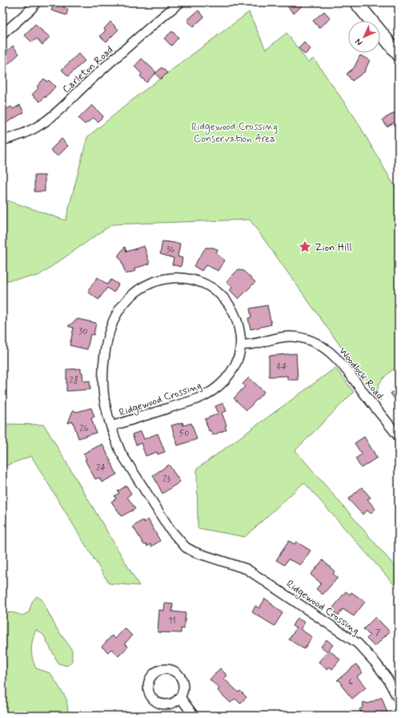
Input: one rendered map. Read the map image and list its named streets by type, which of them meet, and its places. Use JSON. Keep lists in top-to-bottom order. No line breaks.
{"streets":{"street":["Carleton Road","Woodlock Road","Ridgewood Crossing"]},"crossings":[["Woodlock Road","Ridgewood Crossing"]],"parks":["Ridgewood Crossing Conservation Area"],"places":{"place":["Zion Hill"]},"house_numbers":["36","30","44","28","26","50","24","23","11","7","6"],"north":"bottom left"}
